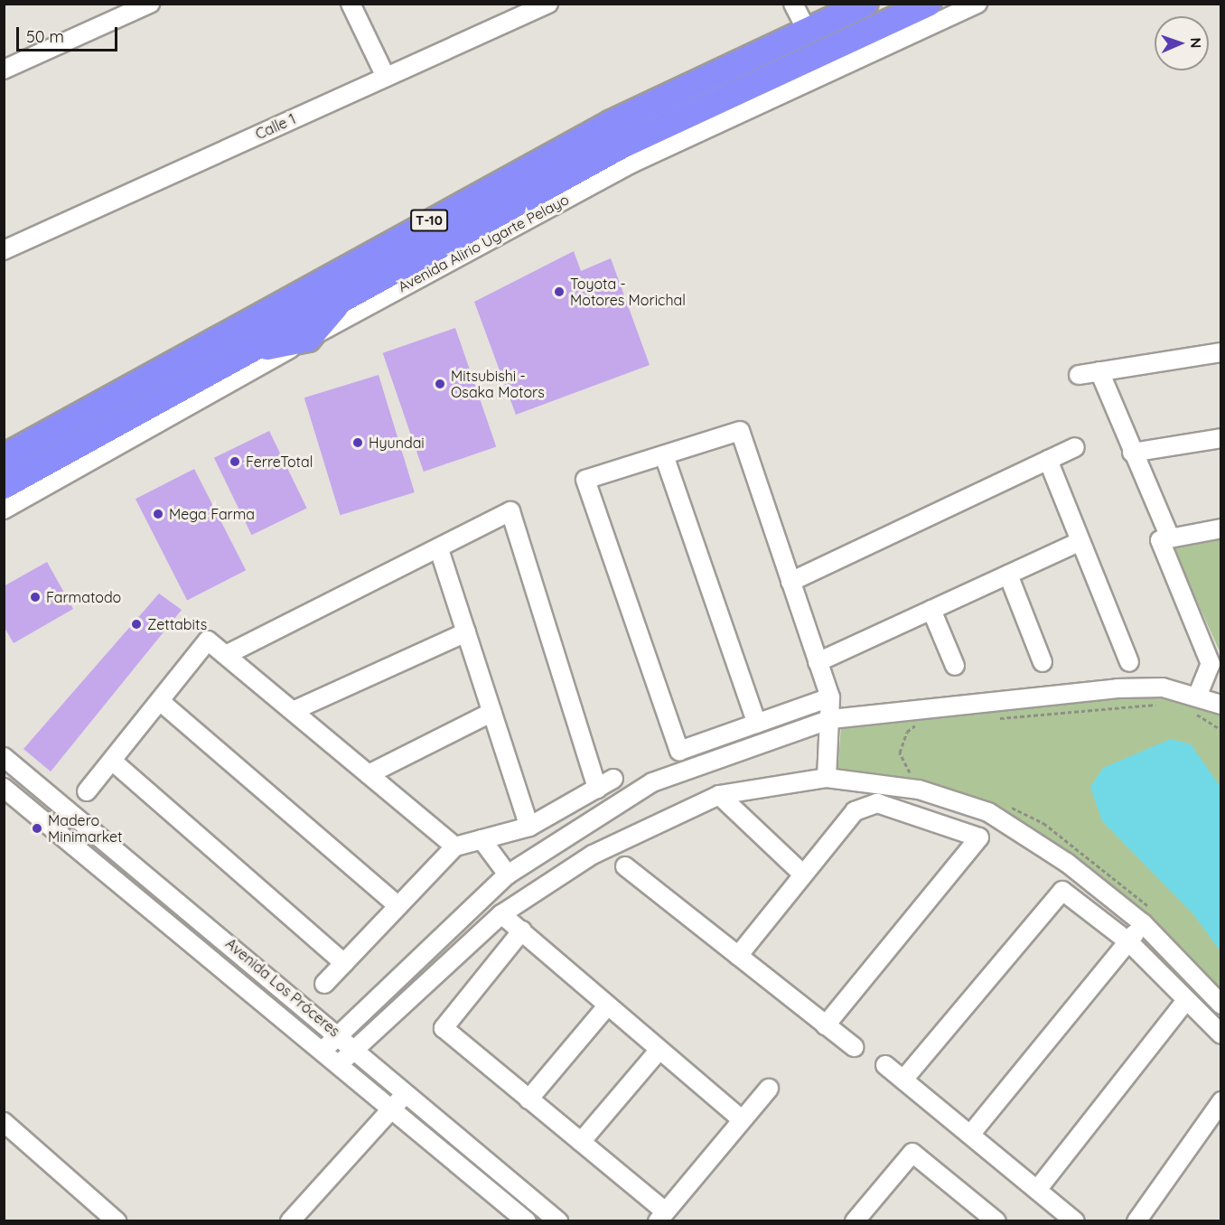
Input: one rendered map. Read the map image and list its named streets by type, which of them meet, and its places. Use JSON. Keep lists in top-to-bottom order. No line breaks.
{"streets":{"highway":["T-10","Avenida Alirio Ugarte Pelayo"],"street":["Calle 1","Avenida Los Próceres"]},"places":["Toyota - Motores Morichal","Mitsubishi - Osaka Motors","Hyundai","FerreTotal","Mega Farma","Farmatodo","Zettabits","Madero Minimarket"],"scale_bar":"50 m","north":"right"}
